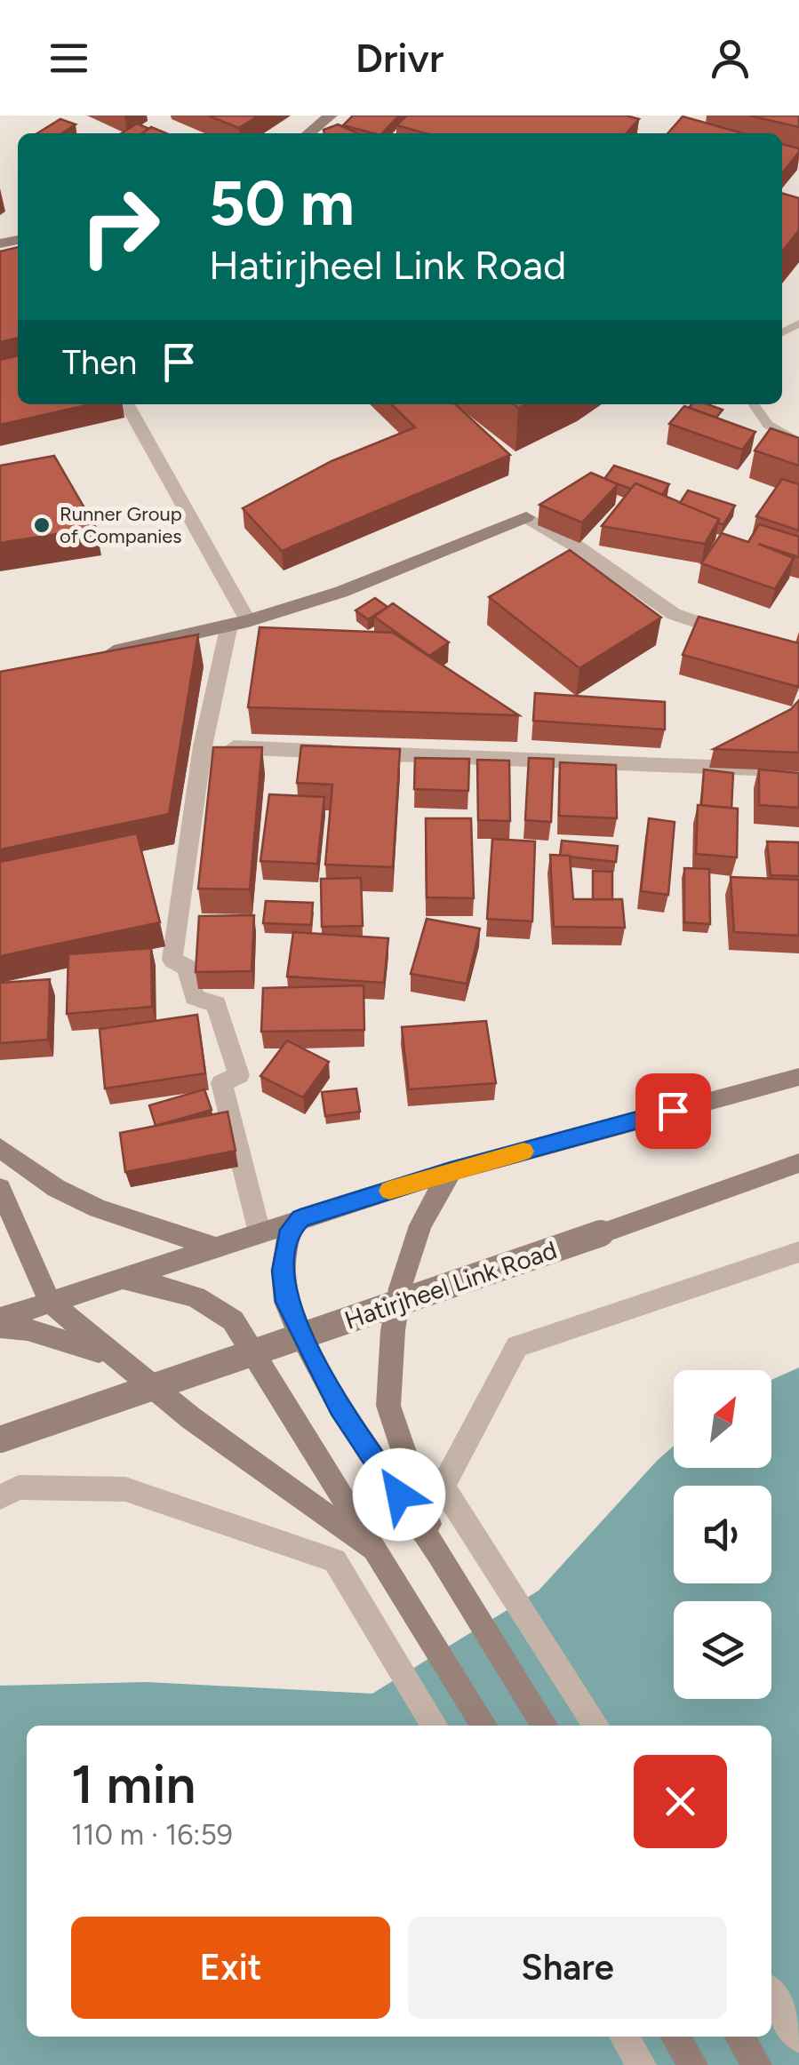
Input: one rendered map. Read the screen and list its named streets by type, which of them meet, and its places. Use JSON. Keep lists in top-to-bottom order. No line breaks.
{"streets":{"main road":["Hatirjheel Link Road"]},"places":["Runner Group of Companies"],"north":"top right","page":{"header":"Drivr","turn":["50 m","Hatirjheel Link Road"],"then":"Then","heading":["1 min","110 m · 16:59"],"buttons":["Exit","Share"]}}
